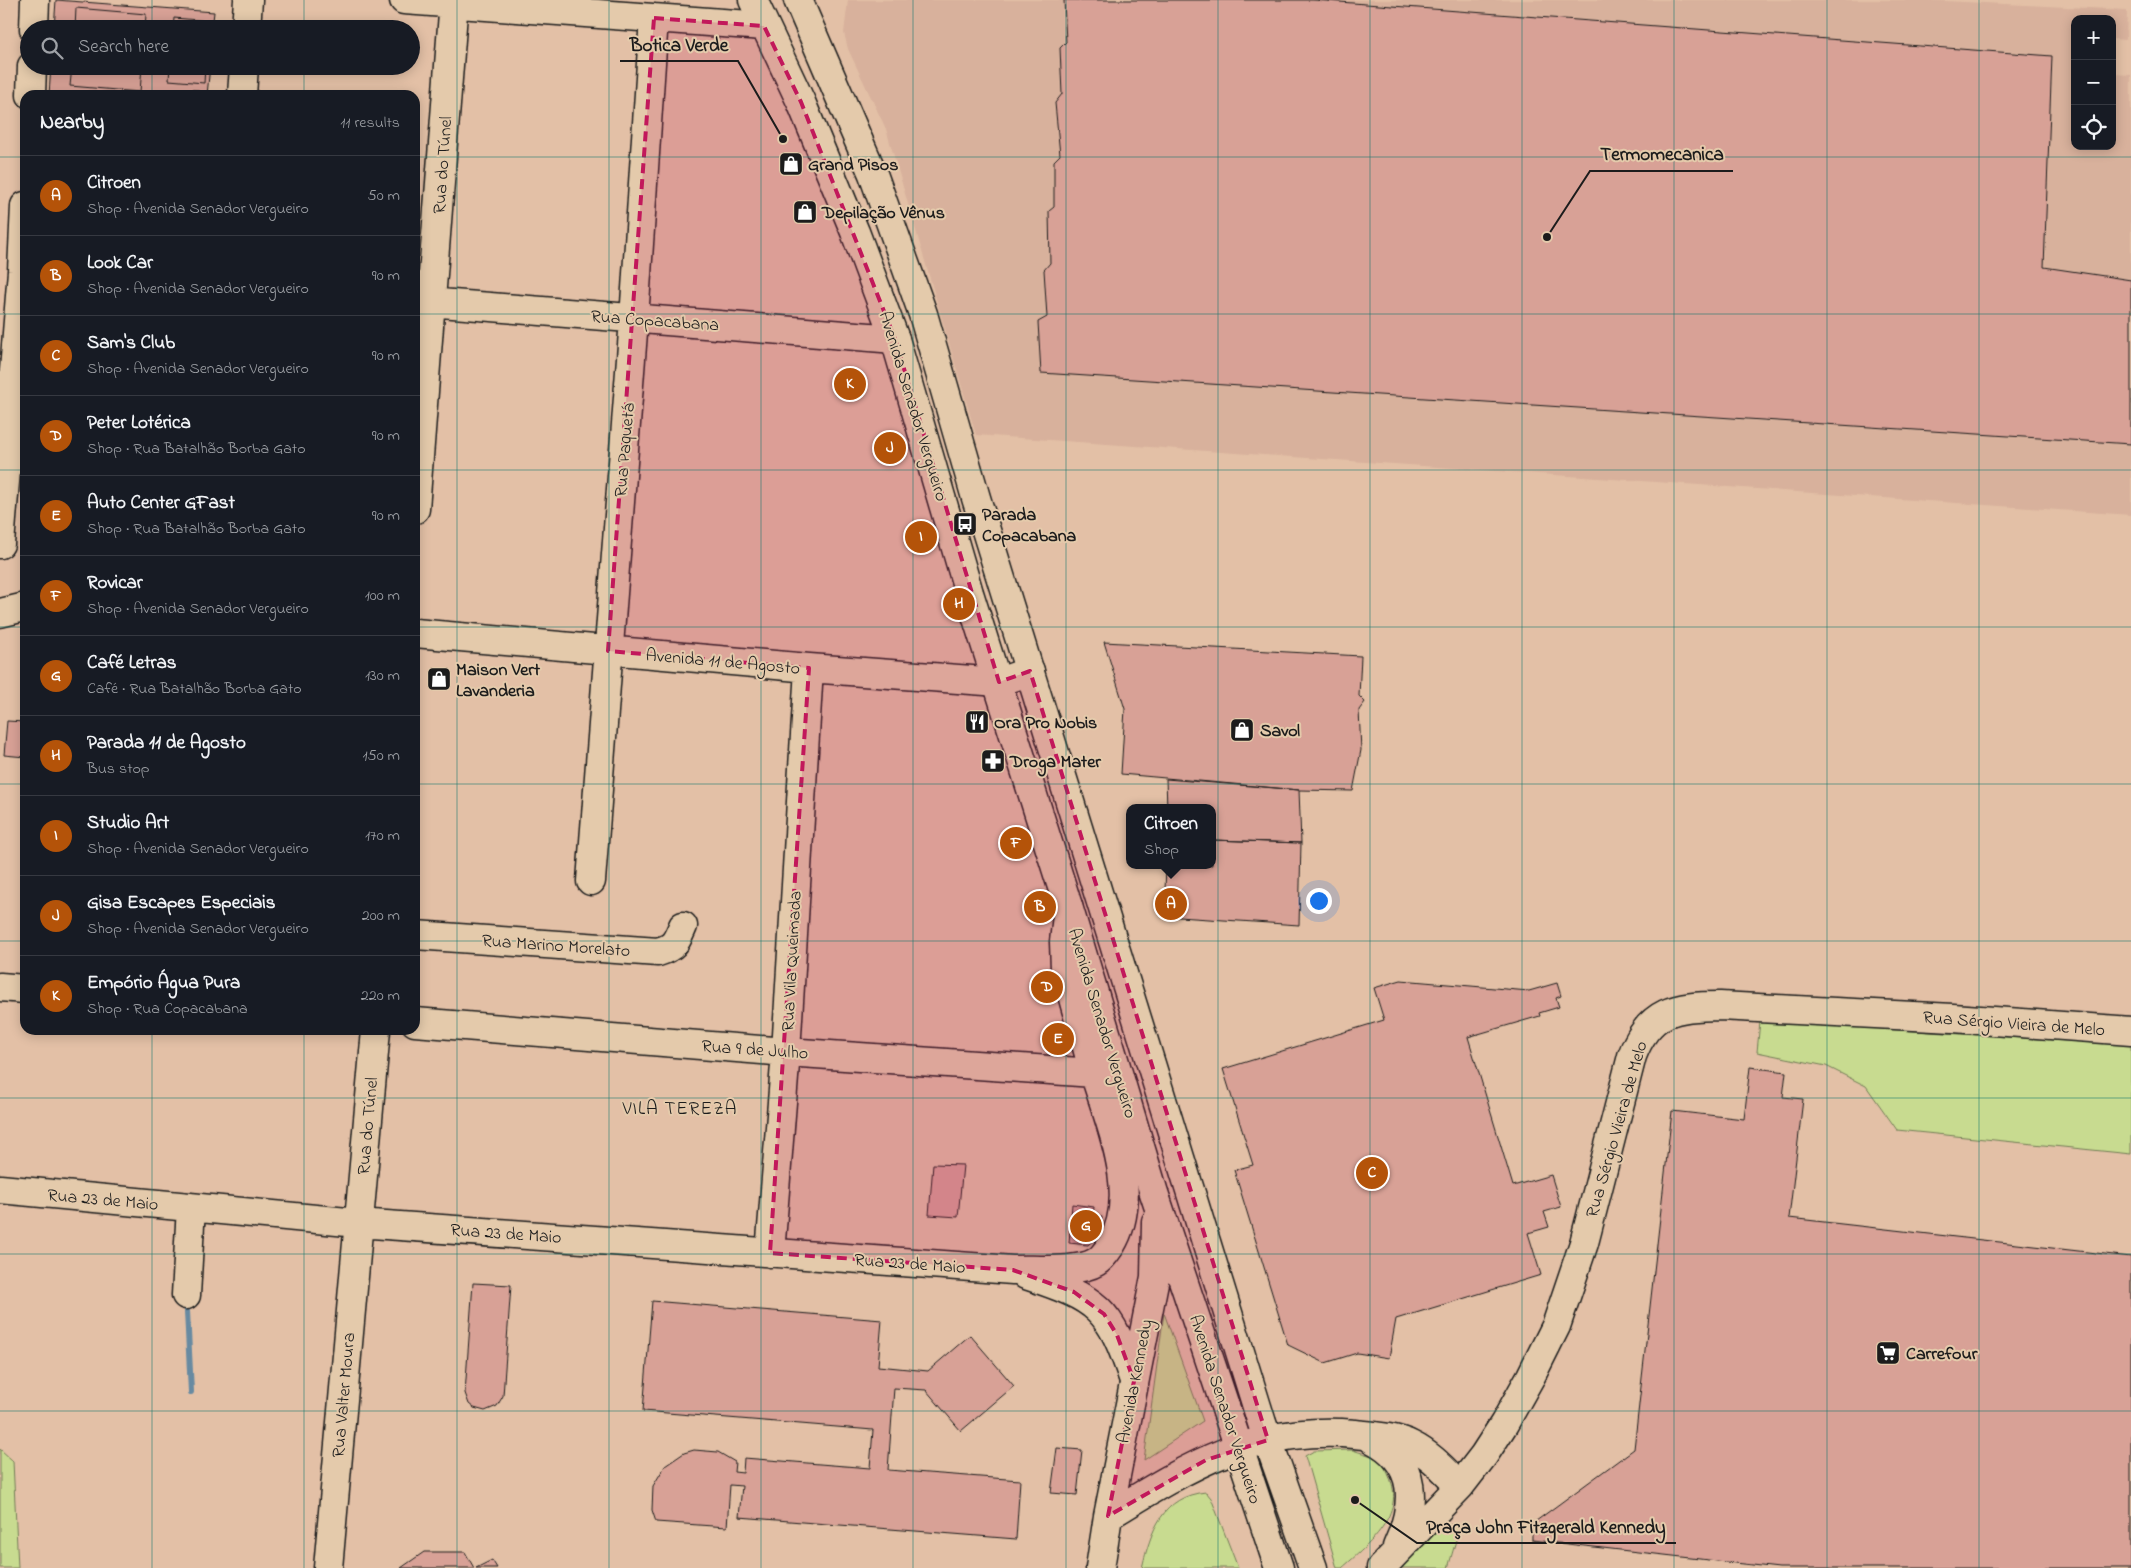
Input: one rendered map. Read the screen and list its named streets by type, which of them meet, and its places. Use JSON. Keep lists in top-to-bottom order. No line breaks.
{"streets":{"street":["Rua do Túnel","Rua Copacabana","Avenida Senador Vergueiro","Rua Paquetá","Avenida 11 de Agosto","Rua Marino Morelato","Rua Vila Queimada","Rua Sérgio Vieira de Melo","Rua 9 de Julho","Rua 23 de Maio","Avenida Kennedy","Rua Valter Moura"]},"crossings":[["Rua do Túnel","Rua Copacabana"],["Rua do Túnel","Rua 23 de Maio"],["Rua do Túnel","Rua Valter Moura"],["Rua Copacabana","Avenida Senador Vergueiro"],["Rua Copacabana","Rua Paquetá"],["Avenida Senador Vergueiro","Avenida 11 de Agosto"],["Avenida Senador Vergueiro","Avenida Kennedy"],["Rua Paquetá","Avenida 11 de Agosto"],["Avenida 11 de Agosto","Rua Vila Queimada"],["Rua Vila Queimada","Rua 9 de Julho"],["Rua Vila Queimada","Rua 23 de Maio"],["Rua 9 de Julho","Rua 23 de Maio"],["Rua 23 de Maio","Avenida Kennedy"],["Rua 23 de Maio","Rua Valter Moura"]],"districts":["VILA TEREZA"],"places":{"other":["Botica Verde","Termomecanica","Praça John Fitzgerald Kennedy"],"shop":["Grand Pisos","Depilação Vênus","Maison Vert Lavanderia","Savol"],"bus stop":["Parada Copacabana"],"restaurant":["Ora Pro Nobis"],"pharmacy":["Droga Mater"],"supermarket":["Carrefour"]},"page":{"map_buttons":["+","−"],"search":"Search here","heading":["Nearby","11 results"],"list":[{"mark":"A","name":"Citroen","note":"Shop · Avenida Senador Vergueiro","value":"50 m"},{"mark":"B","name":"Look Car","note":"Shop · Avenida Senador Vergueiro","value":"90 m"},{"mark":"C","name":"Sam's Club","note":"Shop · Avenida Senador Vergueiro","value":"90 m"},{"mark":"D","name":"Peter Lotérica","note":"Shop · Rua Batalhão Borba Gato","value":"90 m"},{"mark":"E","name":"Auto Center GFast","note":"Shop · Rua Batalhão Borba Gato","value":"90 m"},{"mark":"F","name":"Rovicar","note":"Shop · Avenida Senador Vergueiro","value":"100 m"},{"mark":"G","name":"Café Letras","note":"Café · Rua Batalhão Borba Gato","value":"130 m"},{"mark":"H","name":"Parada 11 de Agosto","note":"Bus stop","value":"150 m"},{"mark":"I","name":"Studio Art","note":"Shop · Avenida Senador Vergueiro","value":"170 m"},{"mark":"J","name":"Gisa Escapes Especiais","note":"Shop · Avenida Senador Vergueiro","value":"200 m"},{"mark":"K","name":"Empório Água Pura","note":"Shop · Rua Copacabana","value":"220 m"}],"pins":["K","J","I","H","F","A","B","D","E","C","G"],"popup":["Citroen","Shop"]}}
